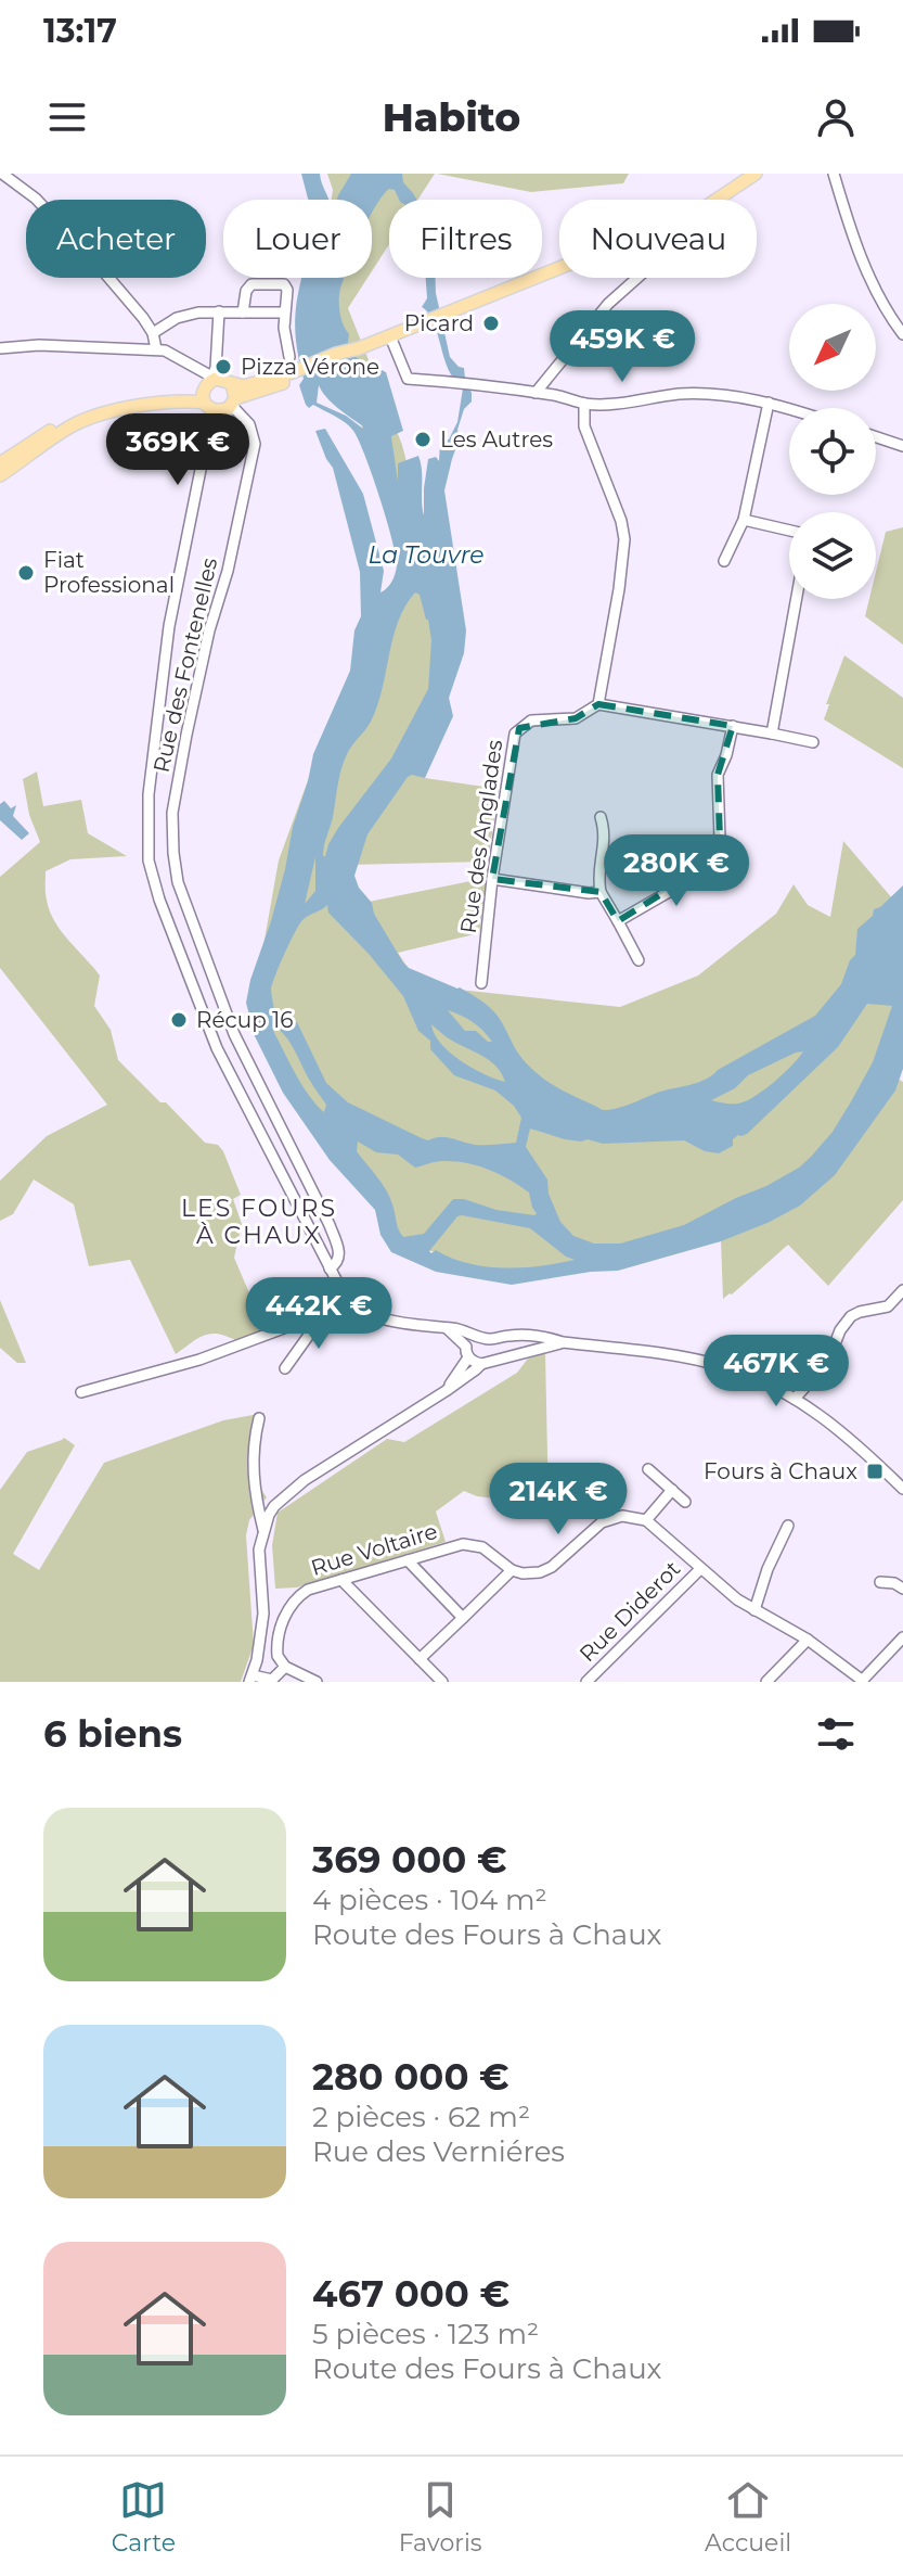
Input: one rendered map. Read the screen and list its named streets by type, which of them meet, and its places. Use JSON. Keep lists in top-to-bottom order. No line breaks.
{"streets":{"street":["Rue des Fontenelles","Rue des Anglades","Rue Voltaire","Rue Diderot"]},"districts":["LES FOURS À CHAUX"],"water":["La Touvre"],"places":{"other":["Picard","Pizza Vérone","Les Autres","Fiat Professional","Récup 16"],"transit":["Fours à Chaux"]},"north":"bottom left","page":{"status":"13:17","header":"Habito","chip":["Acheter","Louer","Filtres","Nouveau"],"price":["459K €","369K €","280K €","442K €","467K €","214K €"],"heading":"6 biens","list":[{"name":"369 000 €","note":"4 pièces · 104 m² · Route des Fours à Chaux"},{"name":"280 000 €","note":"2 pièces · 62 m² · Rue des Verniéres"},{"name":"467 000 €","note":"5 pièces · 123 m² · Route des Fours à Chaux"}],"tabs":["Carte","Favoris","Accueil"]}}
